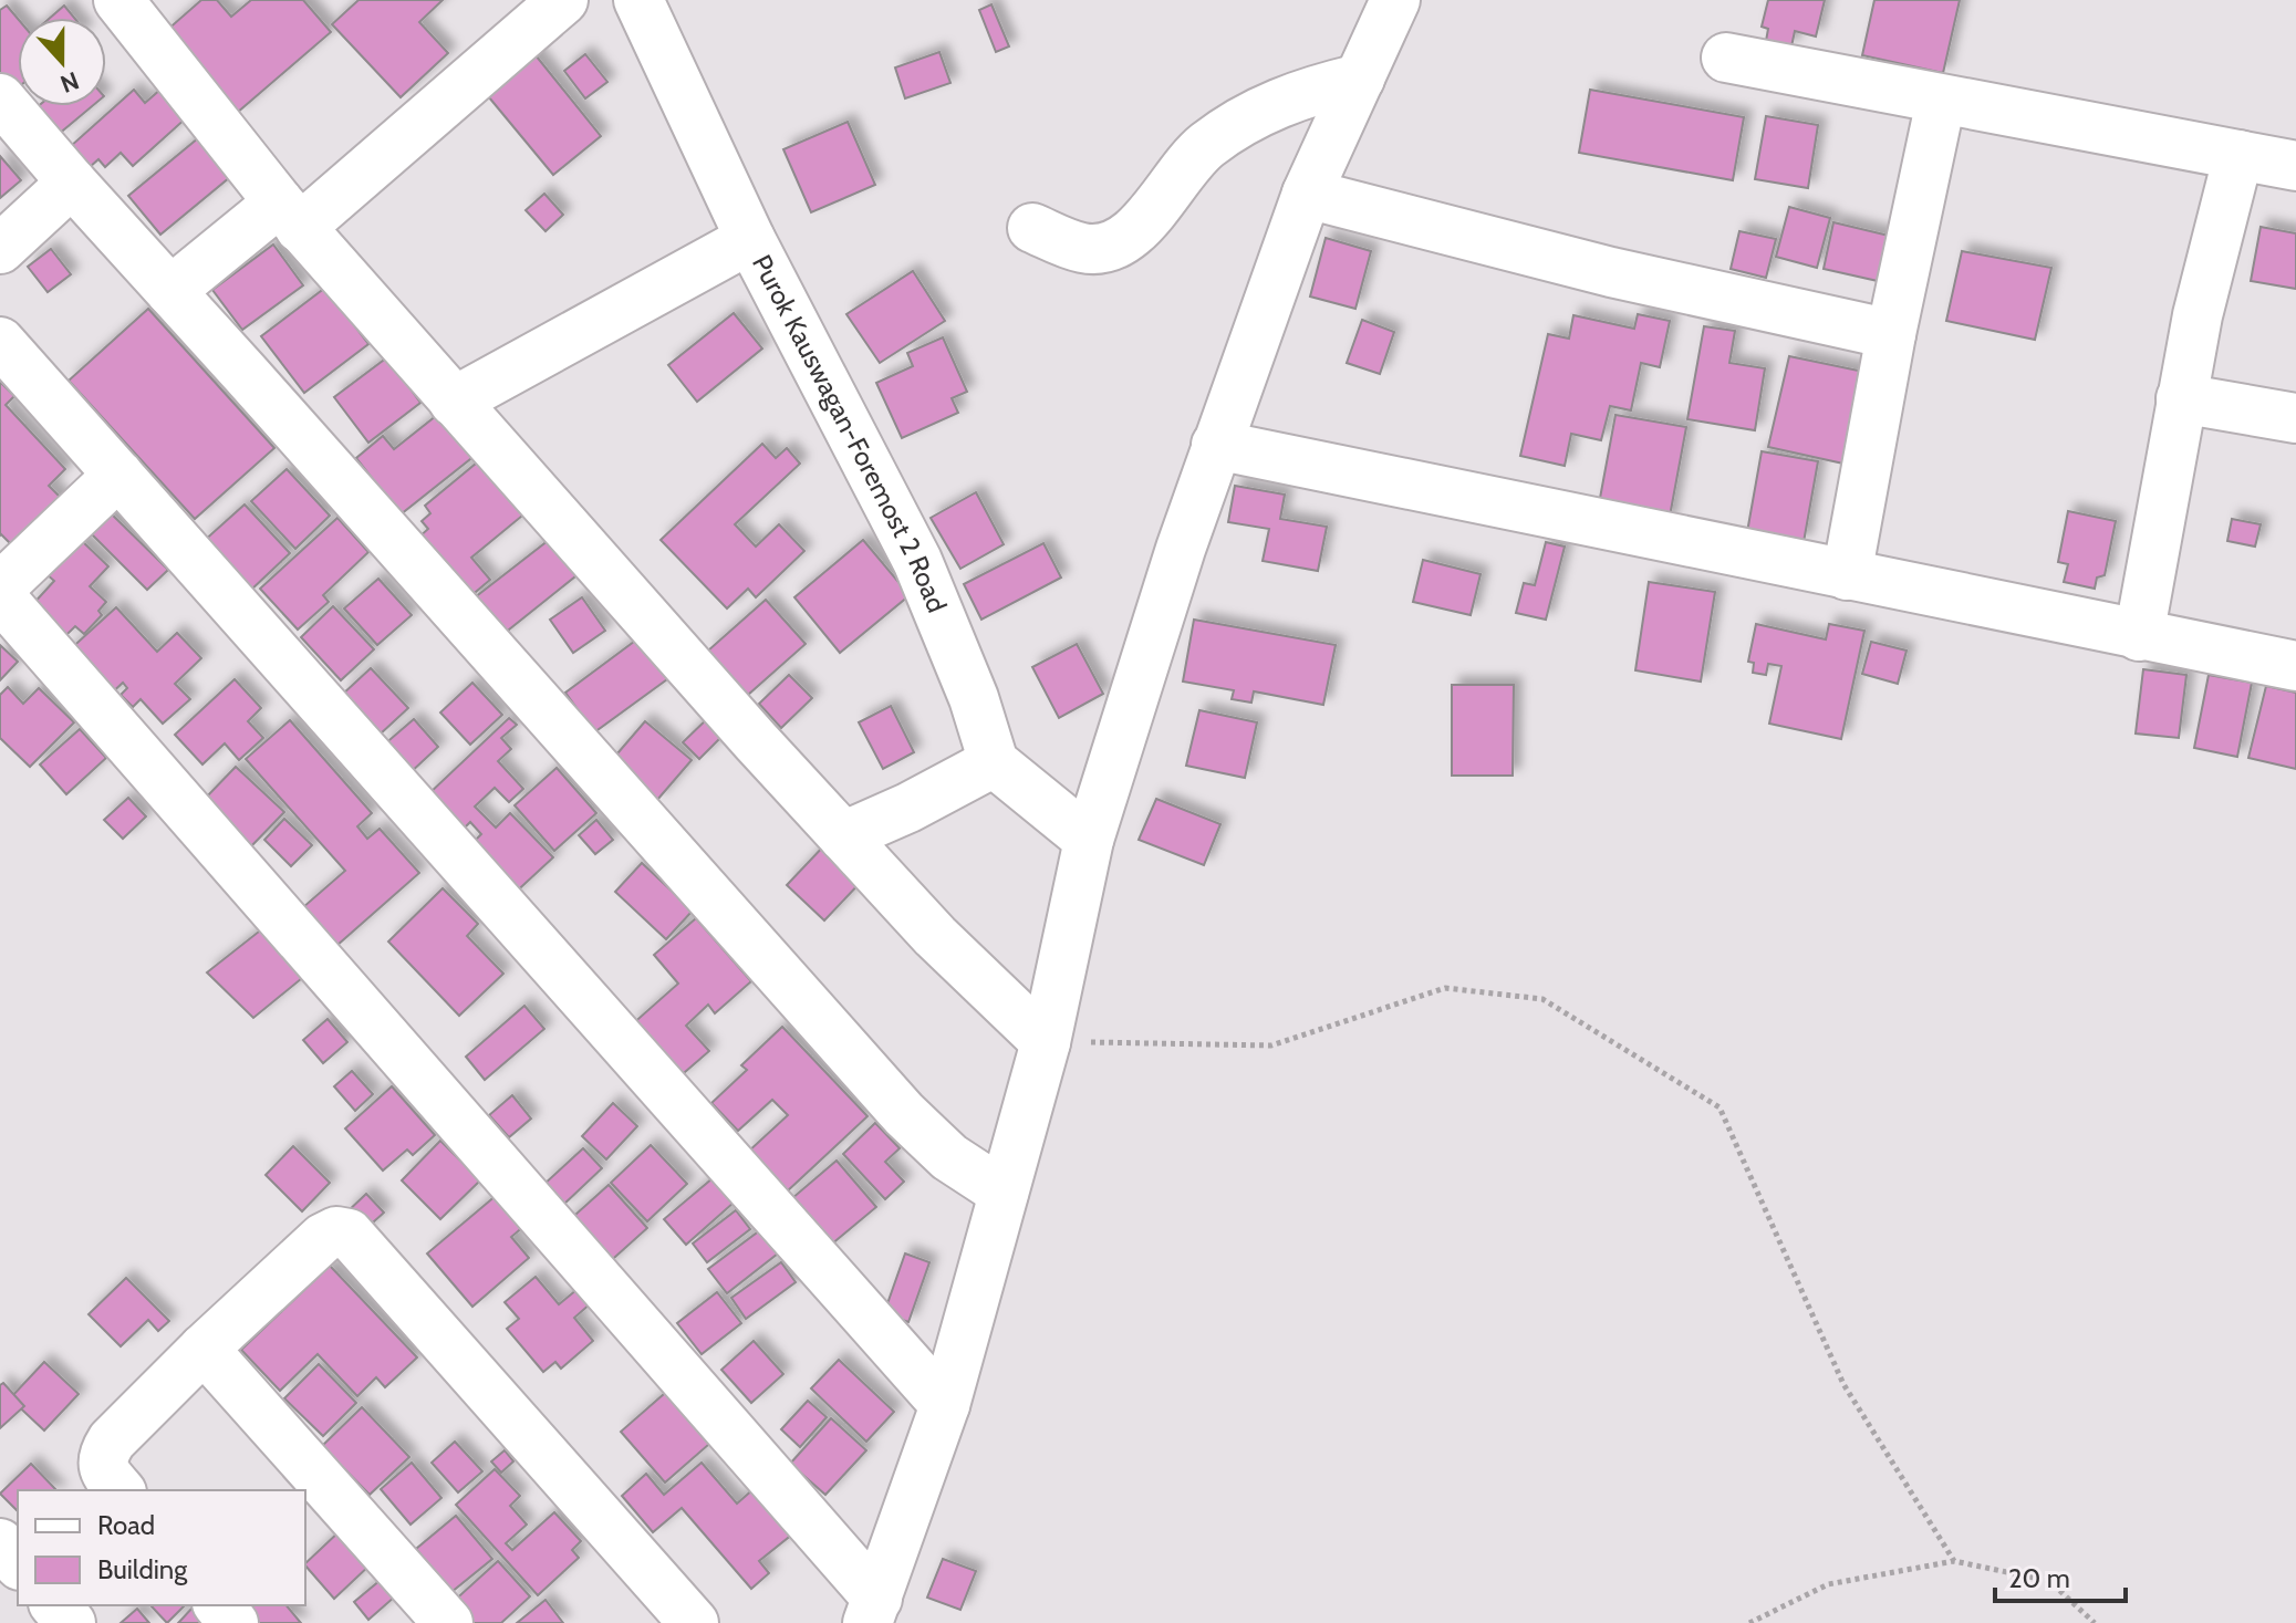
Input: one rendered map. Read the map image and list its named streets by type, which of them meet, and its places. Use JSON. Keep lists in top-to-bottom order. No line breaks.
{"streets":{"street":["Purok Kauswagan-Foremost 2 Road"]},"legend":["Road","Building"],"scale_bar":"20 m","north":"bottom"}
